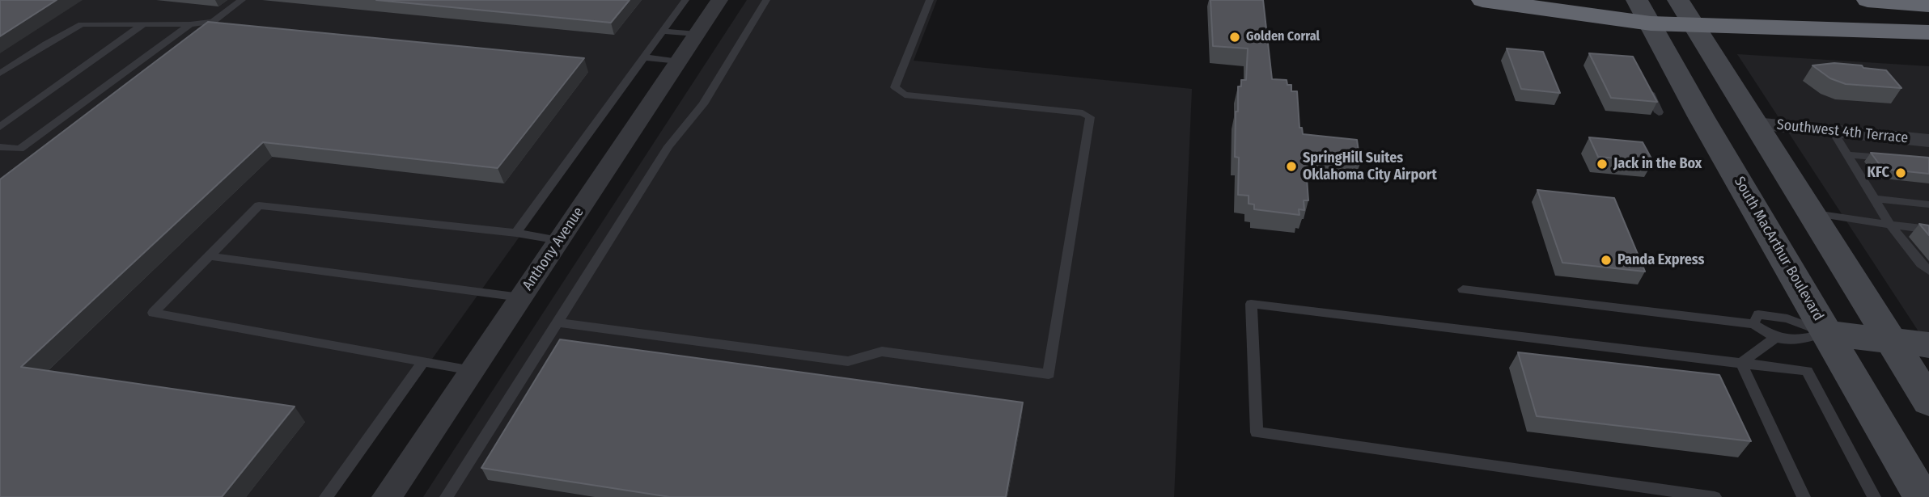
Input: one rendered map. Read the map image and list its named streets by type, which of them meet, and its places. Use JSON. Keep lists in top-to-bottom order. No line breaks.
{"streets":{"main road":["South MacArthur Boulevard"],"street":["Southwest 4th Terrace","Anthony Avenue"]},"places":["Golden Corral","Jack in the Box","SpringHill Suites Oklahoma City Airport","KFC","Panda Express"]}
